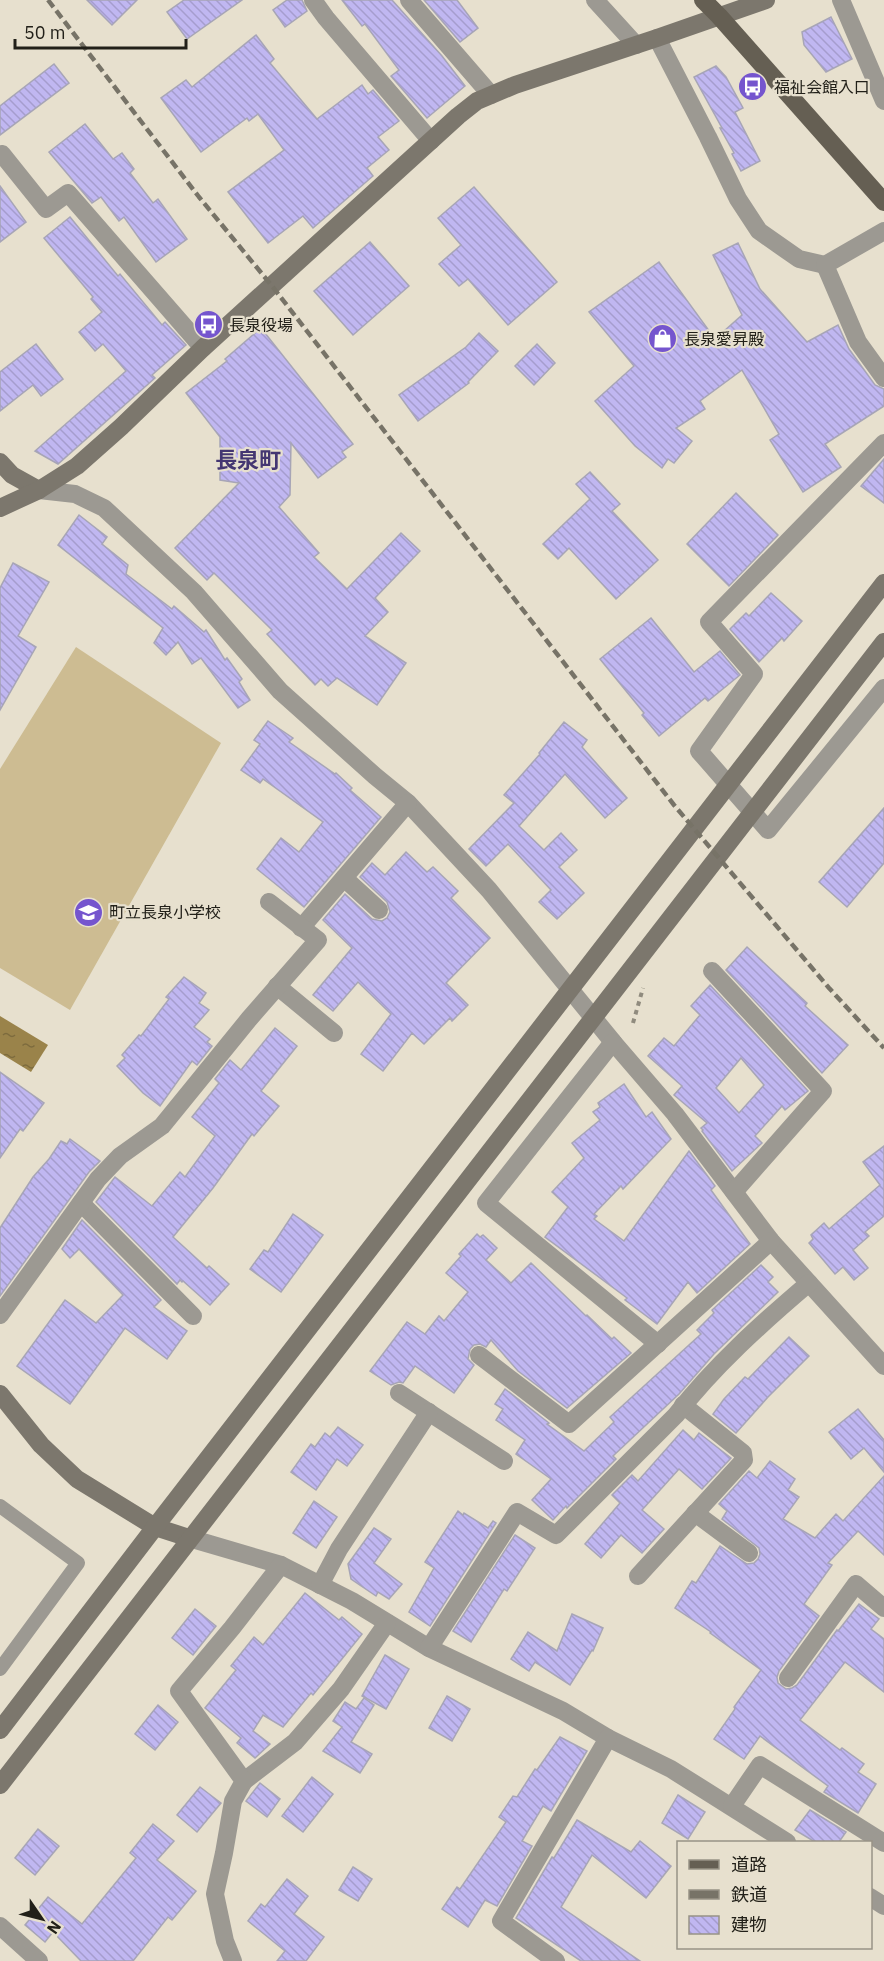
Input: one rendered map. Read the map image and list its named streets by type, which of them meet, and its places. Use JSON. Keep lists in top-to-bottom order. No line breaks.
{"districts":["長泉町"],"places":{"bus stop":["福祉会館入口","長泉役場"],"shop":["長泉愛昇殿"],"school or university":["町立長泉小学校"]},"legend":["道路","鉄道","建物"],"scale_bar":"50 m","north":"bottom right"}
